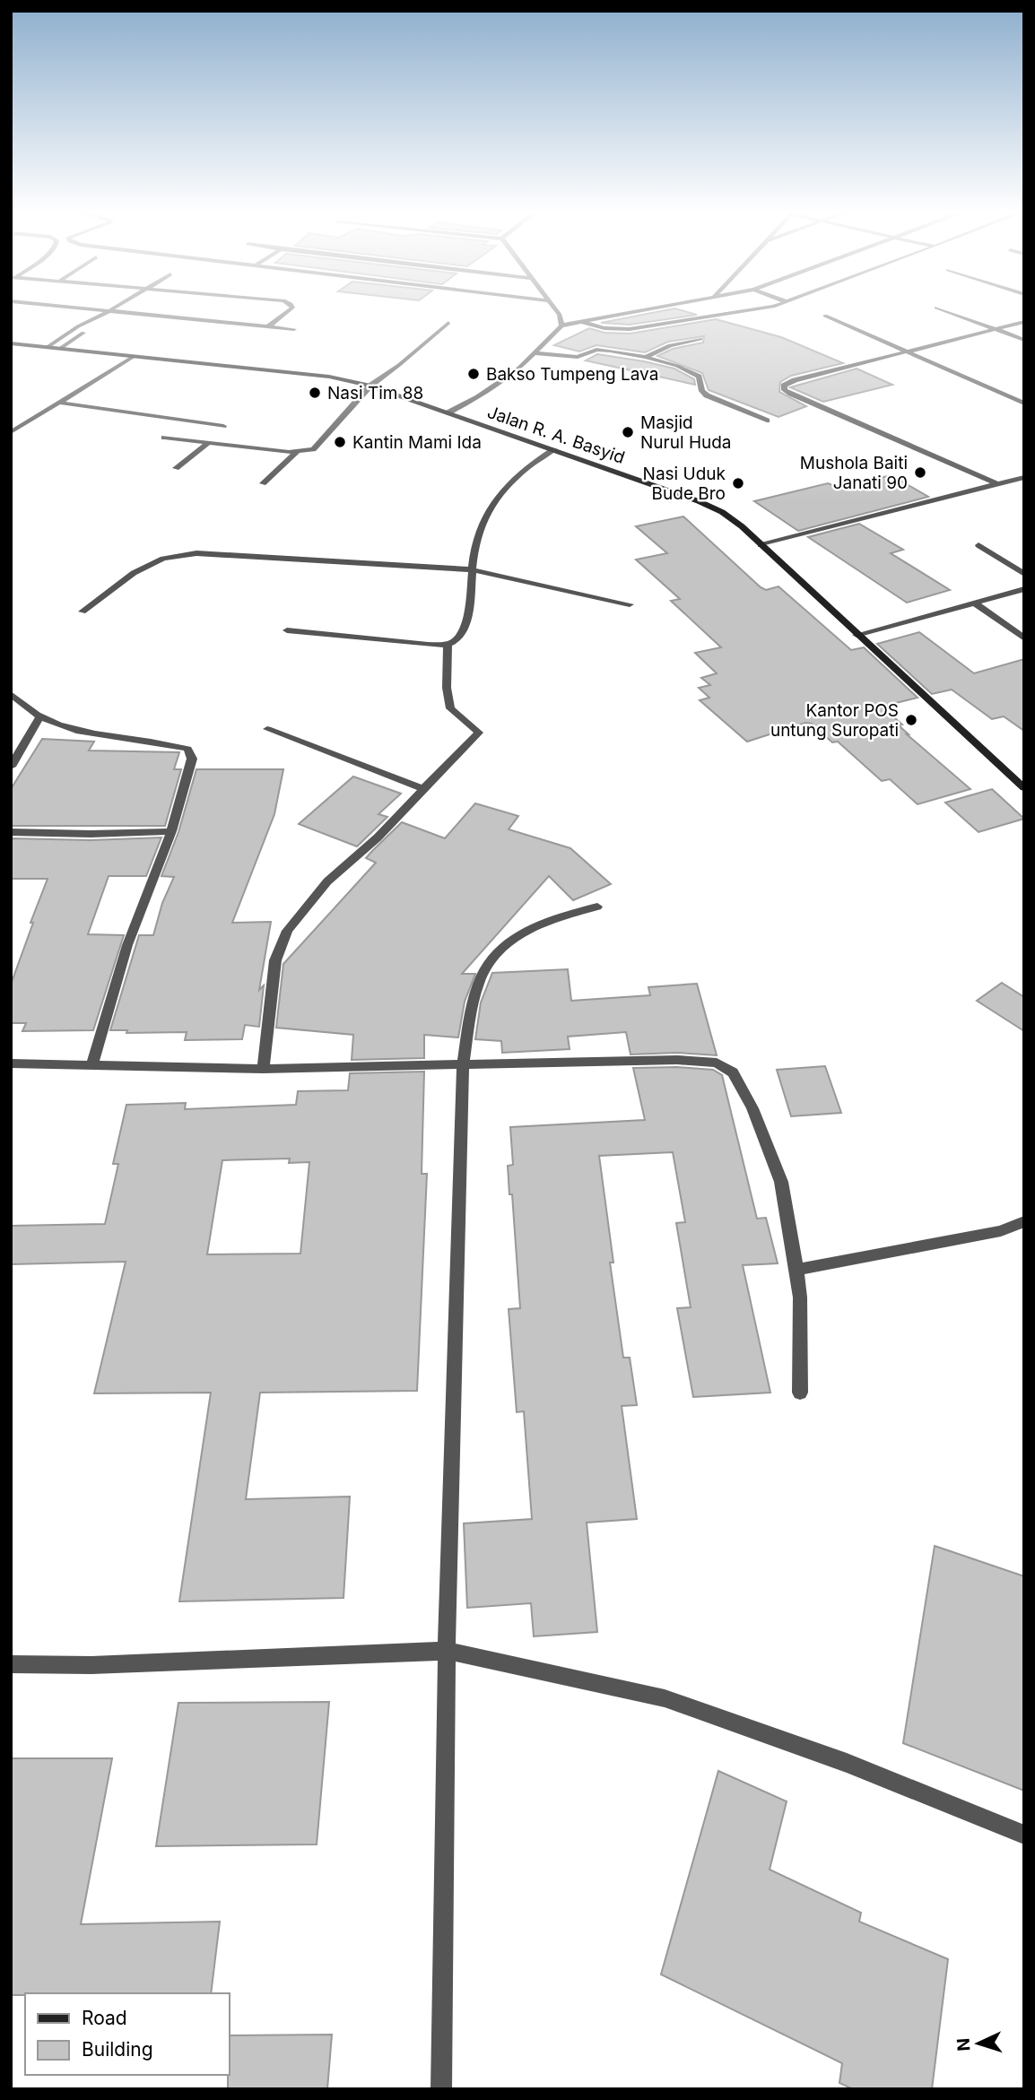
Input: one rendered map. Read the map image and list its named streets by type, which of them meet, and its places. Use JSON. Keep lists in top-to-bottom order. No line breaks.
{"streets":{"main road":["Jalan R. A. Basyid"]},"places":["Bakso Tumpeng Lava","Nasi Tim 88","Masjid Nurul Huda","Kantin Mami Ida","Mushola Baiti Janati 90","Nasi Uduk Bude Bro","Kantor POS untung Suropati"],"legend":["Road","Building"],"north":"left"}
